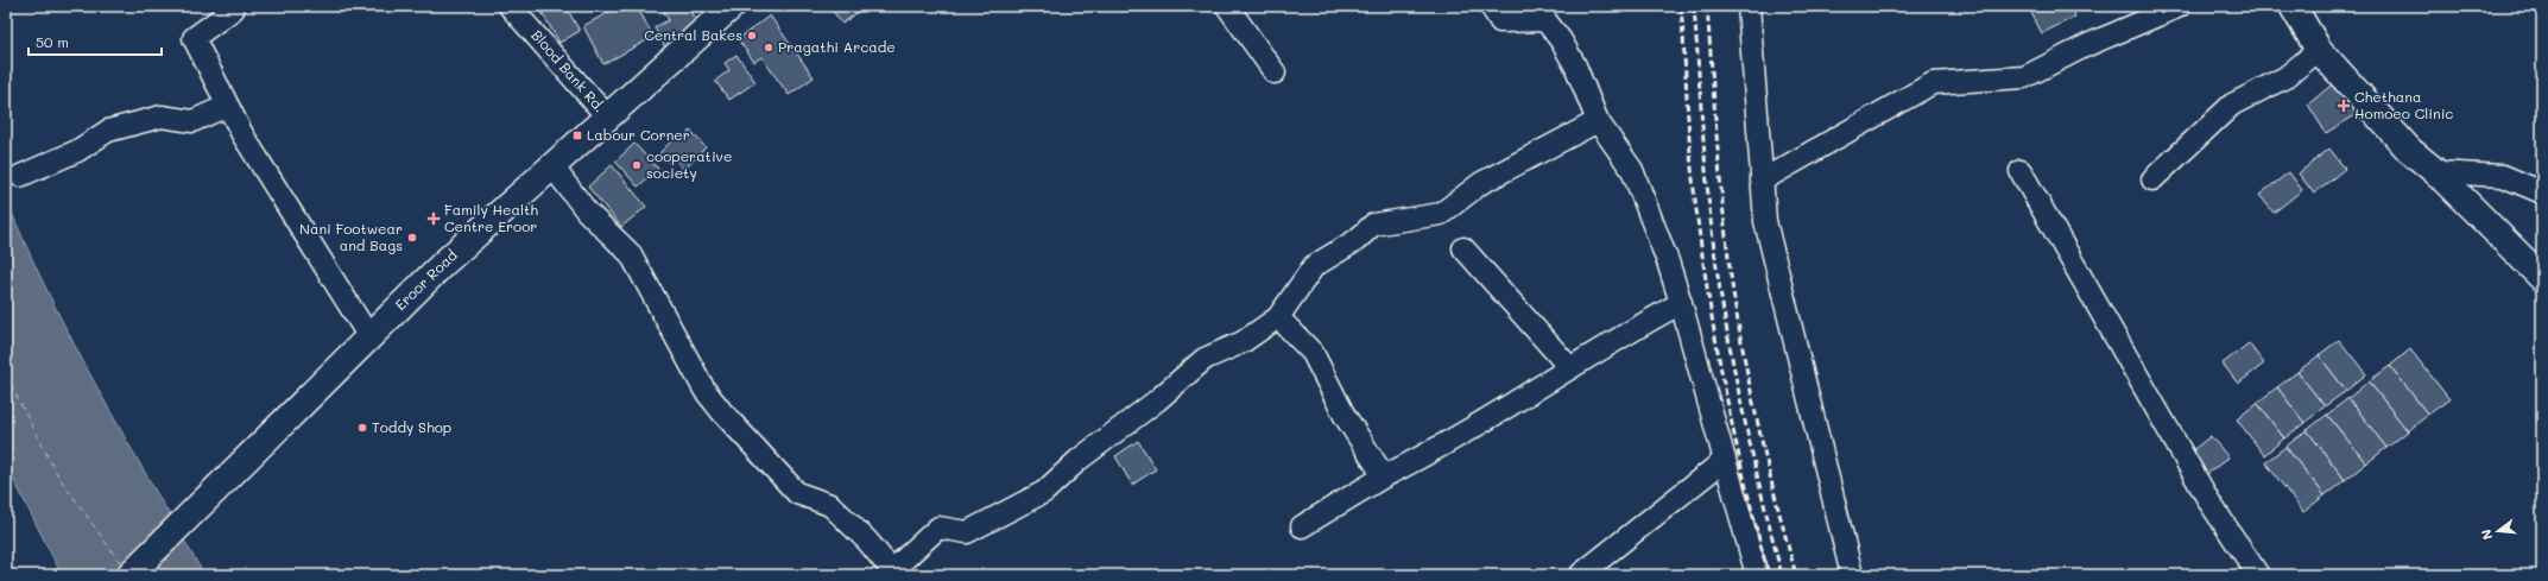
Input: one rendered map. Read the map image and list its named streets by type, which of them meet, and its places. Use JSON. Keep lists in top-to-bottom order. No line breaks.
{"streets":{"main road":["Eroor Road"],"street":["Blood Bank Rd."]},"crossings":[["Blood Bank Rd.","Eroor Road"]],"places":{"other":["Central Bakes","Pragathi Arcade","cooperative society","Nani Footwear and Bags","Toddy Shop"],"health":["Chethana Homoeo Clinic","Family Health Centre Eroor"],"transit":["Labour Corner"]},"scale_bar":"50 m","north":"left"}
